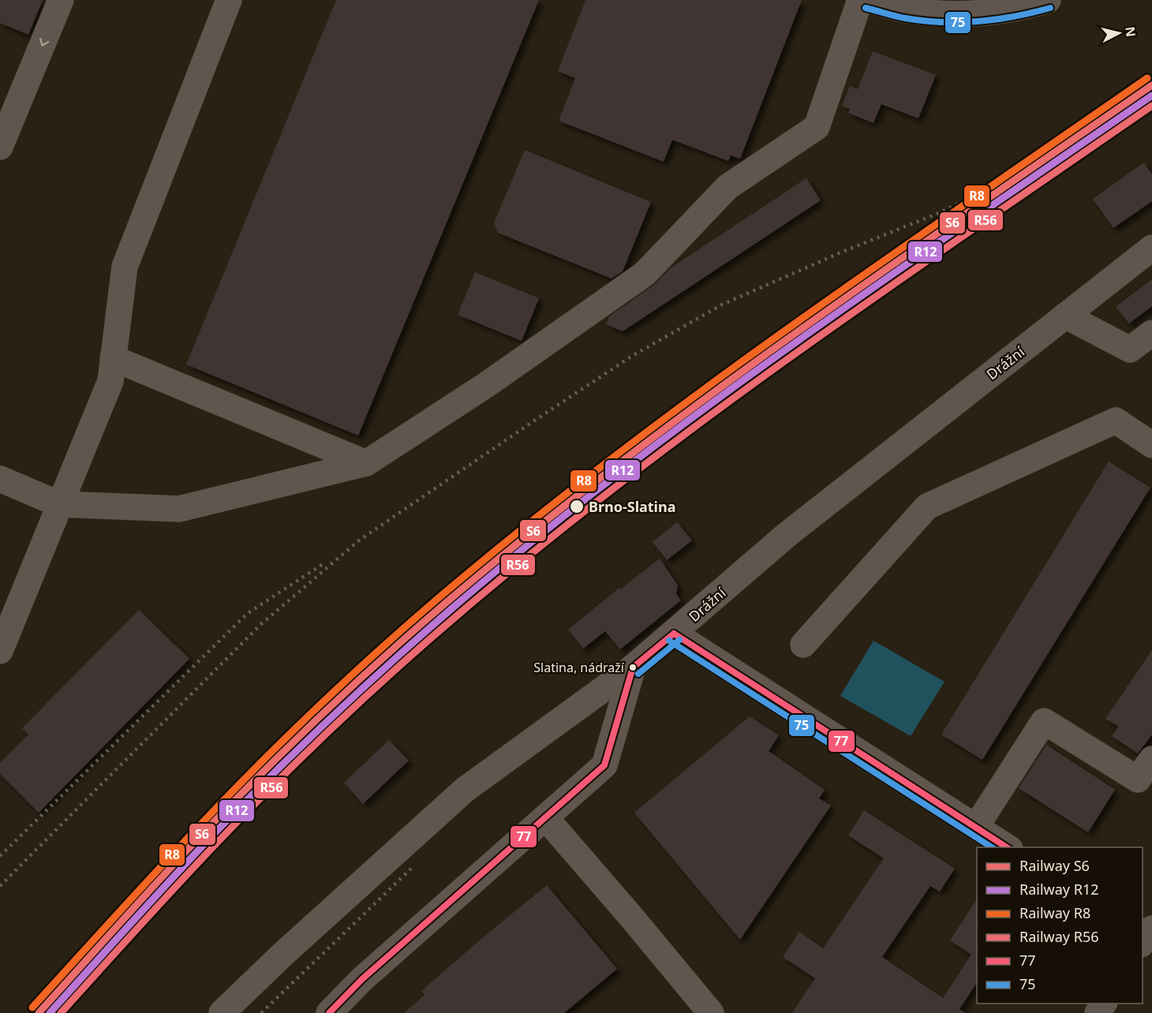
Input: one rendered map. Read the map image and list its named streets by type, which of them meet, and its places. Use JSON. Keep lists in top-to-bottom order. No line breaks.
{"streets":{"street":["Drážní"]},"places":["Brno-Slatina","Slatina, nádraží"],"lines":["transit line 75","rail line R8","rail line S6","rail line R12","rail line R56","transit line 77"],"legend":["Railway S6","Railway R12","Railway R8","Railway R56","77","75"],"north":"right"}
